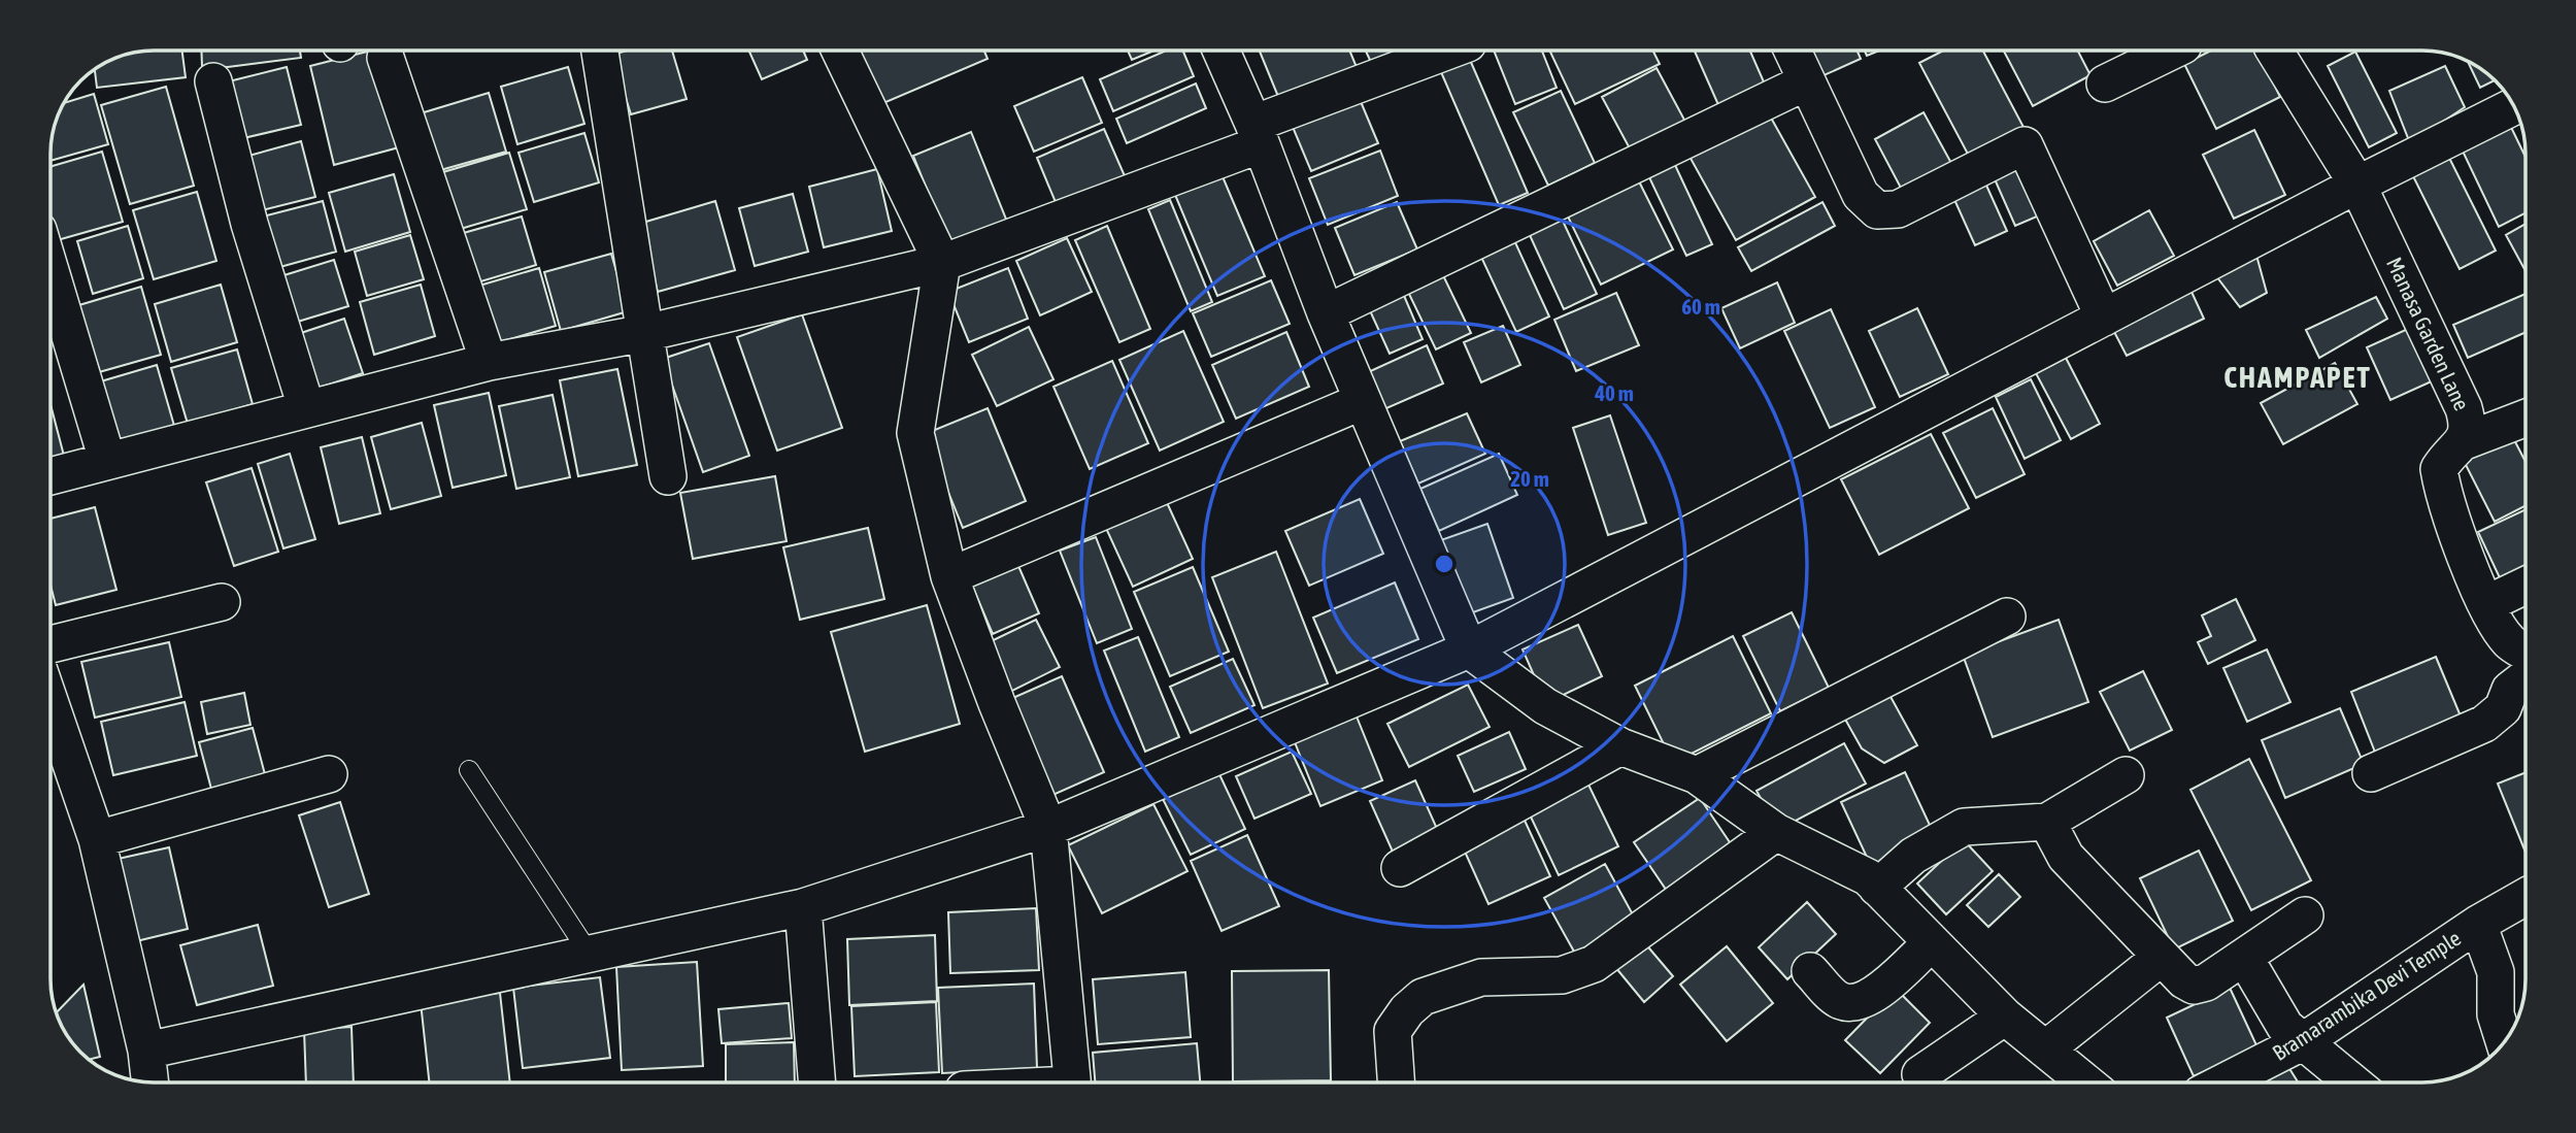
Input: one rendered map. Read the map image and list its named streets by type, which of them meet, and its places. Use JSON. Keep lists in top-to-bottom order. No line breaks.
{"streets":{"street":["Manasa Garden Lane","Bramarambika Devi Temple"]},"districts":["CHAMPAPET"],"rings":["60 m","40 m","20 m"]}
